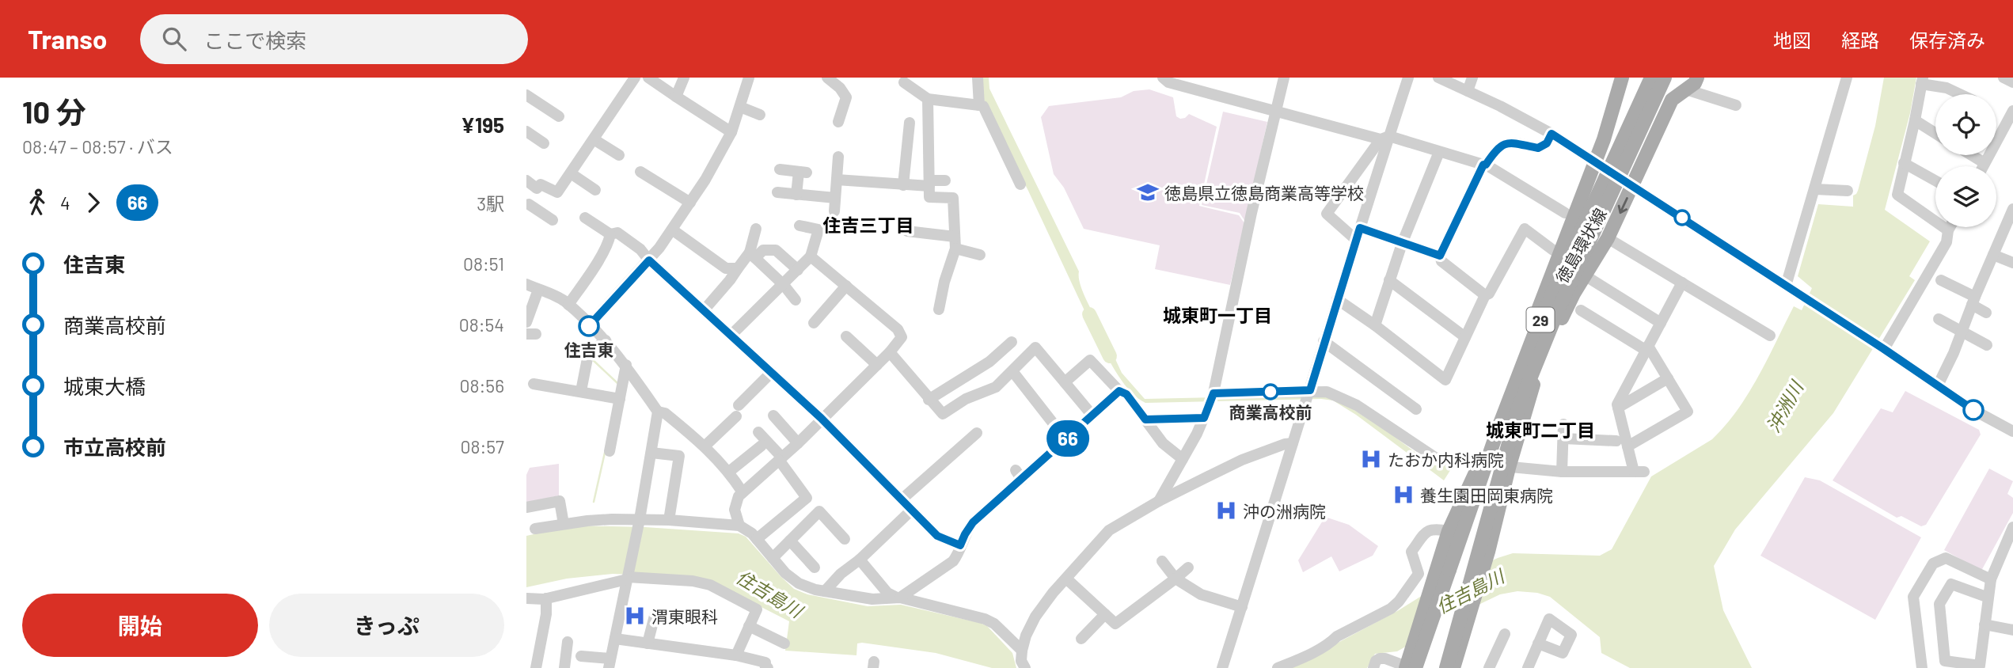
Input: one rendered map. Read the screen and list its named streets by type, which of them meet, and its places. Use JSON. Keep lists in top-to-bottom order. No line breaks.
{"streets":{"main road":["徳島環状線","29"]},"crossings":[["徳島環状線","29"]],"districts":["住吉三丁目","城東町一丁目","城東町二丁目"],"water":["沖洲川","住吉島川"],"places":{"school or university":["徳島県立徳島商業高等学校"],"other":["住吉東","商業高校前"],"hospital":["たおか内科病院","養生園田岡東病院","沖の洲病院","渭東眼科"]},"lines":["bus line 66"],"page":{"header":"Transo","search":"ここで検索","nav":["地図","経路","保存済み"],"heading":["10 分","08:47 – 08:57 · バス","¥195"],"on_map":"66","legs":["4","66","3駅"],"list":[{"name":"住吉東","value":"08:51"},{"name":"商業高校前","value":"08:54"},{"name":"城東大橋","value":"08:56"},{"name":"市立高校前","value":"08:57"}],"buttons":["開始","きっぷ"]}}
